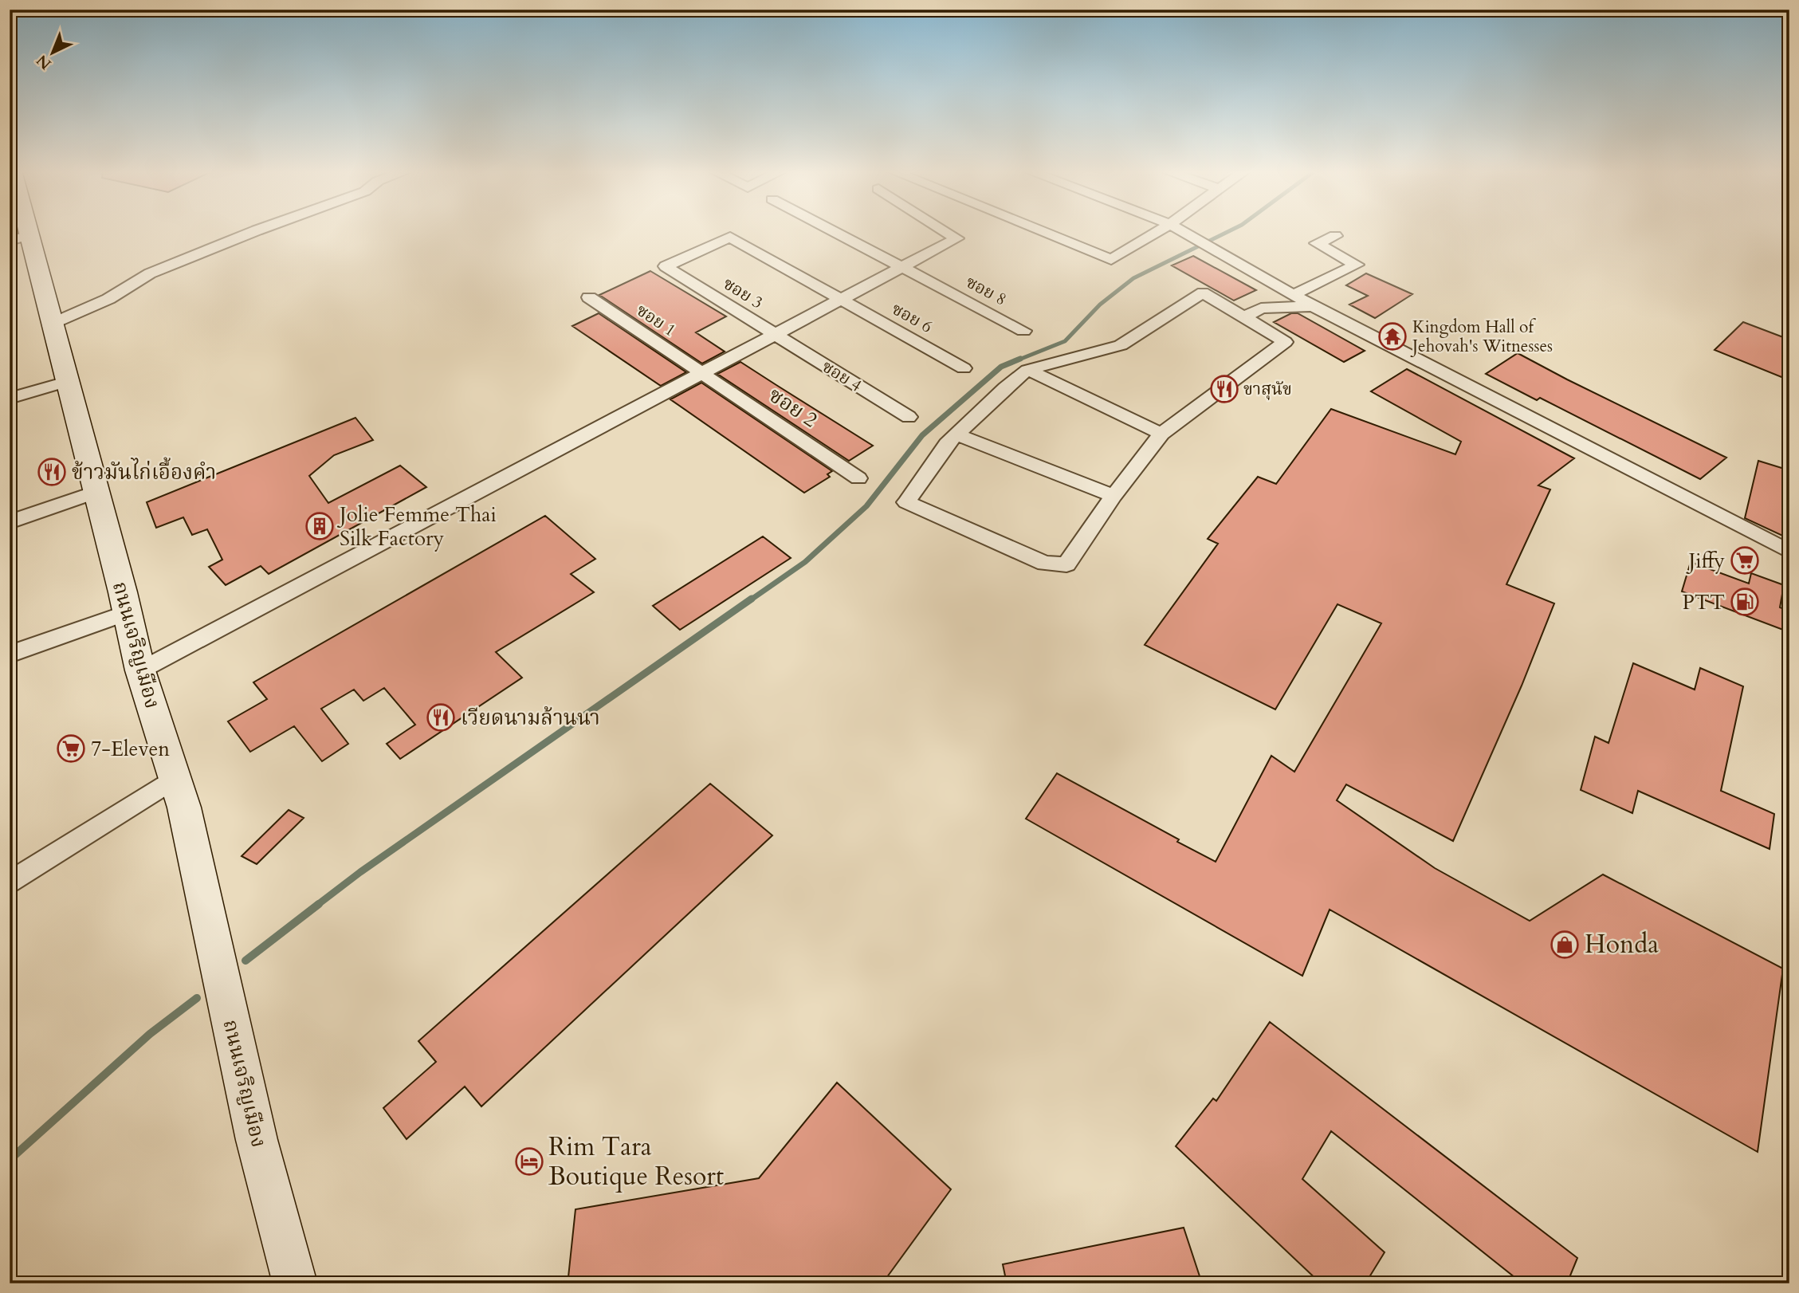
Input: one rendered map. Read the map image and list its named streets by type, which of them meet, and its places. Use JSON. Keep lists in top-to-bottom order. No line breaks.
{"streets":{"main road":["ถนนเจริญเมือง"],"street":["ซอย 8","ซอย 3","ซอย 6","ซอย 1","ซอย 4","ซอย 2"]},"crossings":[["ซอย 3","ซอย 4"],["ซอย 1","ซอย 2"]],"places":{"temple":["Kingdom Hall of Jehovah's Witnesses"],"restaurant":["ขาสุนัข","ข้าวมันไก่เอื้องคํา","เวียดนามล้านนา"],"building":["Jolie Femme Thai Silk Factory"],"supermarket":["Jiffy","7-Eleven"],"fuel station":["PTT"],"shop":["Honda"],"hotel":["Rim Tara Boutique Resort"]},"north":"bottom left"}
